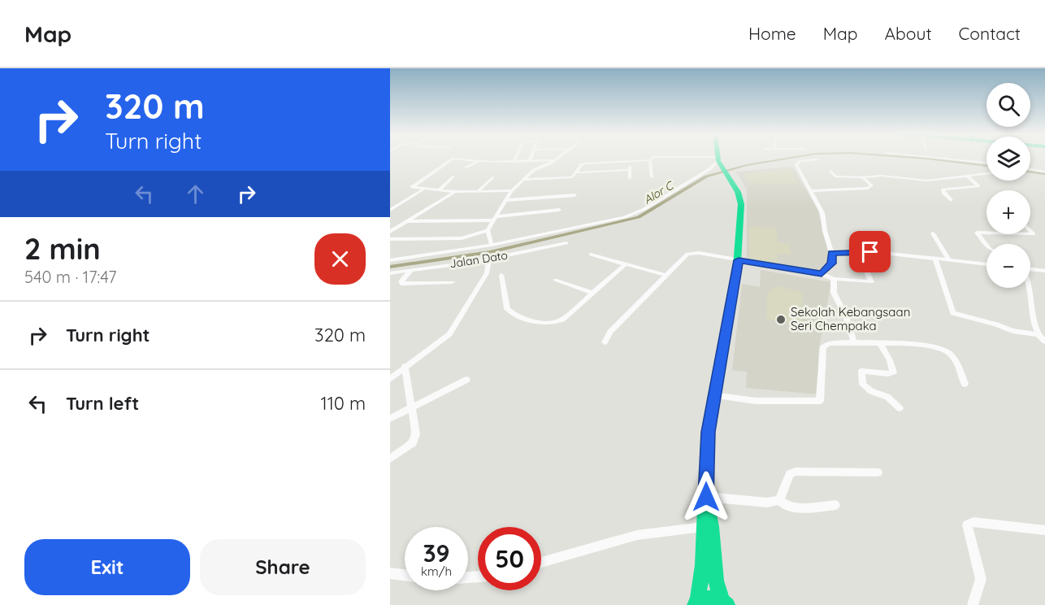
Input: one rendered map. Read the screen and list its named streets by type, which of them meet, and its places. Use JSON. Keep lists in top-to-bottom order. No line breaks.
{"streets":{"street":["Jalan Dato"]},"water":["Alor C"],"places":["Sekolah Kebangsaan Seri Chempaka"],"page":{"header":"Map","nav":["Home","Map","About","Contact"],"turn":["320 m","Turn right"],"map_buttons":["+","−"],"heading":["2 min","540 m · 17:47"],"list":[{"name":"Turn right","value":"320 m"},{"name":"Turn left","value":"110 m"}],"speed":"39 km/h","limit":"50","buttons":["Exit","Share"]}}
